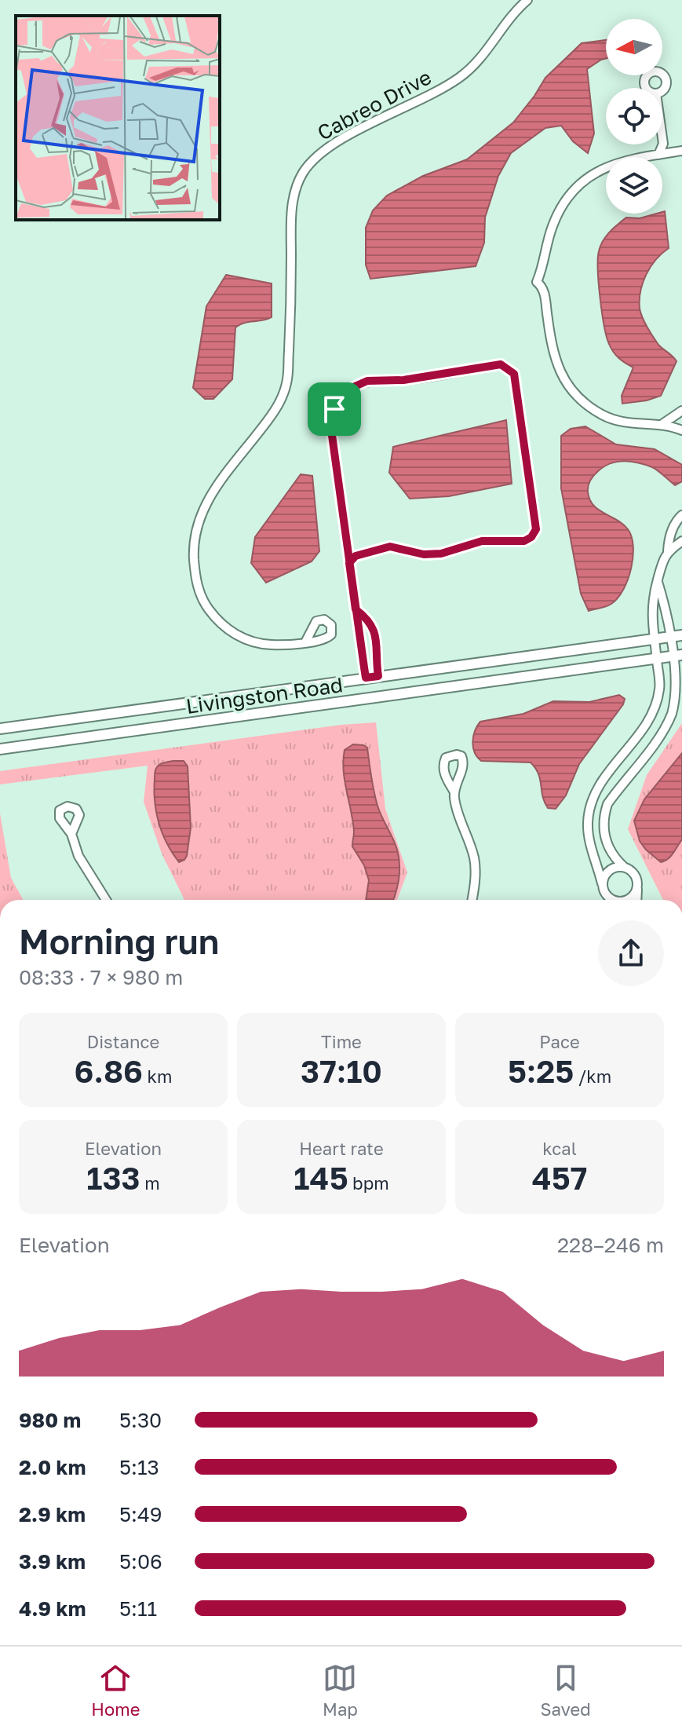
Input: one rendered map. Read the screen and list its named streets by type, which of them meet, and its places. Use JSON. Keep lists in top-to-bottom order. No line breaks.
{"streets":{"main road":["Livingston Road"],"street":["Cabreo Drive"]},"north":"left","page":{"heading":["Morning run","08:33 · 7 × 980 m"],"stats":[["Distance","6.86 km"],["Time","37:10"],["Pace","5:25 /km"],["Elevation","133 m"],["Heart rate","145 bpm"],["kcal","457"]],"chart":["Elevation","228–246 m"],"list":[{"name":"980 m","note":"5:30"},{"name":"2.0 km","note":"5:13"},{"name":"2.9 km","note":"5:49"},{"name":"3.9 km","note":"5:06"},{"name":"4.9 km","note":"5:11"}],"tabs":["Home","Map","Saved"]}}
